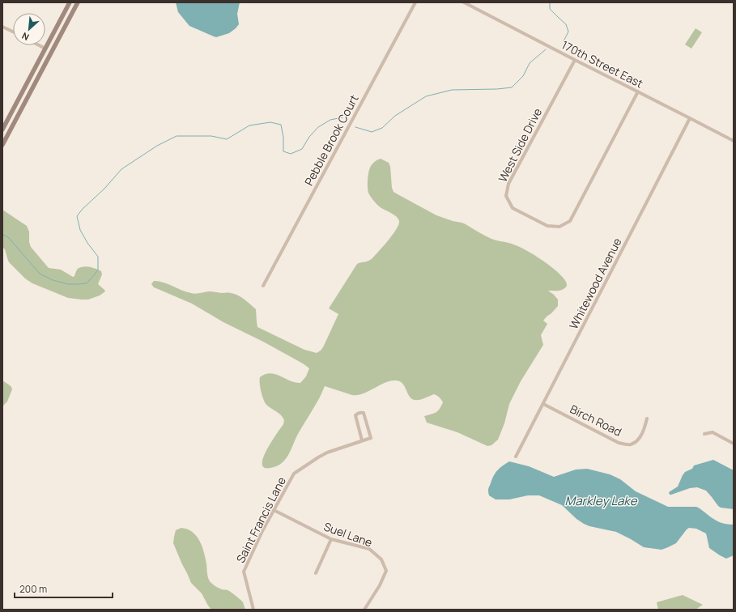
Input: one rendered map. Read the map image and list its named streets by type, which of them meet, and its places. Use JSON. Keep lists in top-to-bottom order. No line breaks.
{"streets":{"street":["170th Street East","Pebble Brook Court","West Side Drive","Whitewood Avenue","Birch Road","Saint Francis Lane","Suel Lane"]},"crossings":[["170th Street East","West Side Drive"],["170th Street East","Whitewood Avenue"],["Whitewood Avenue","Birch Road"],["Saint Francis Lane","Suel Lane"]],"water":["Markley Lake"],"scale_bar":"200 m","north":"bottom left"}
